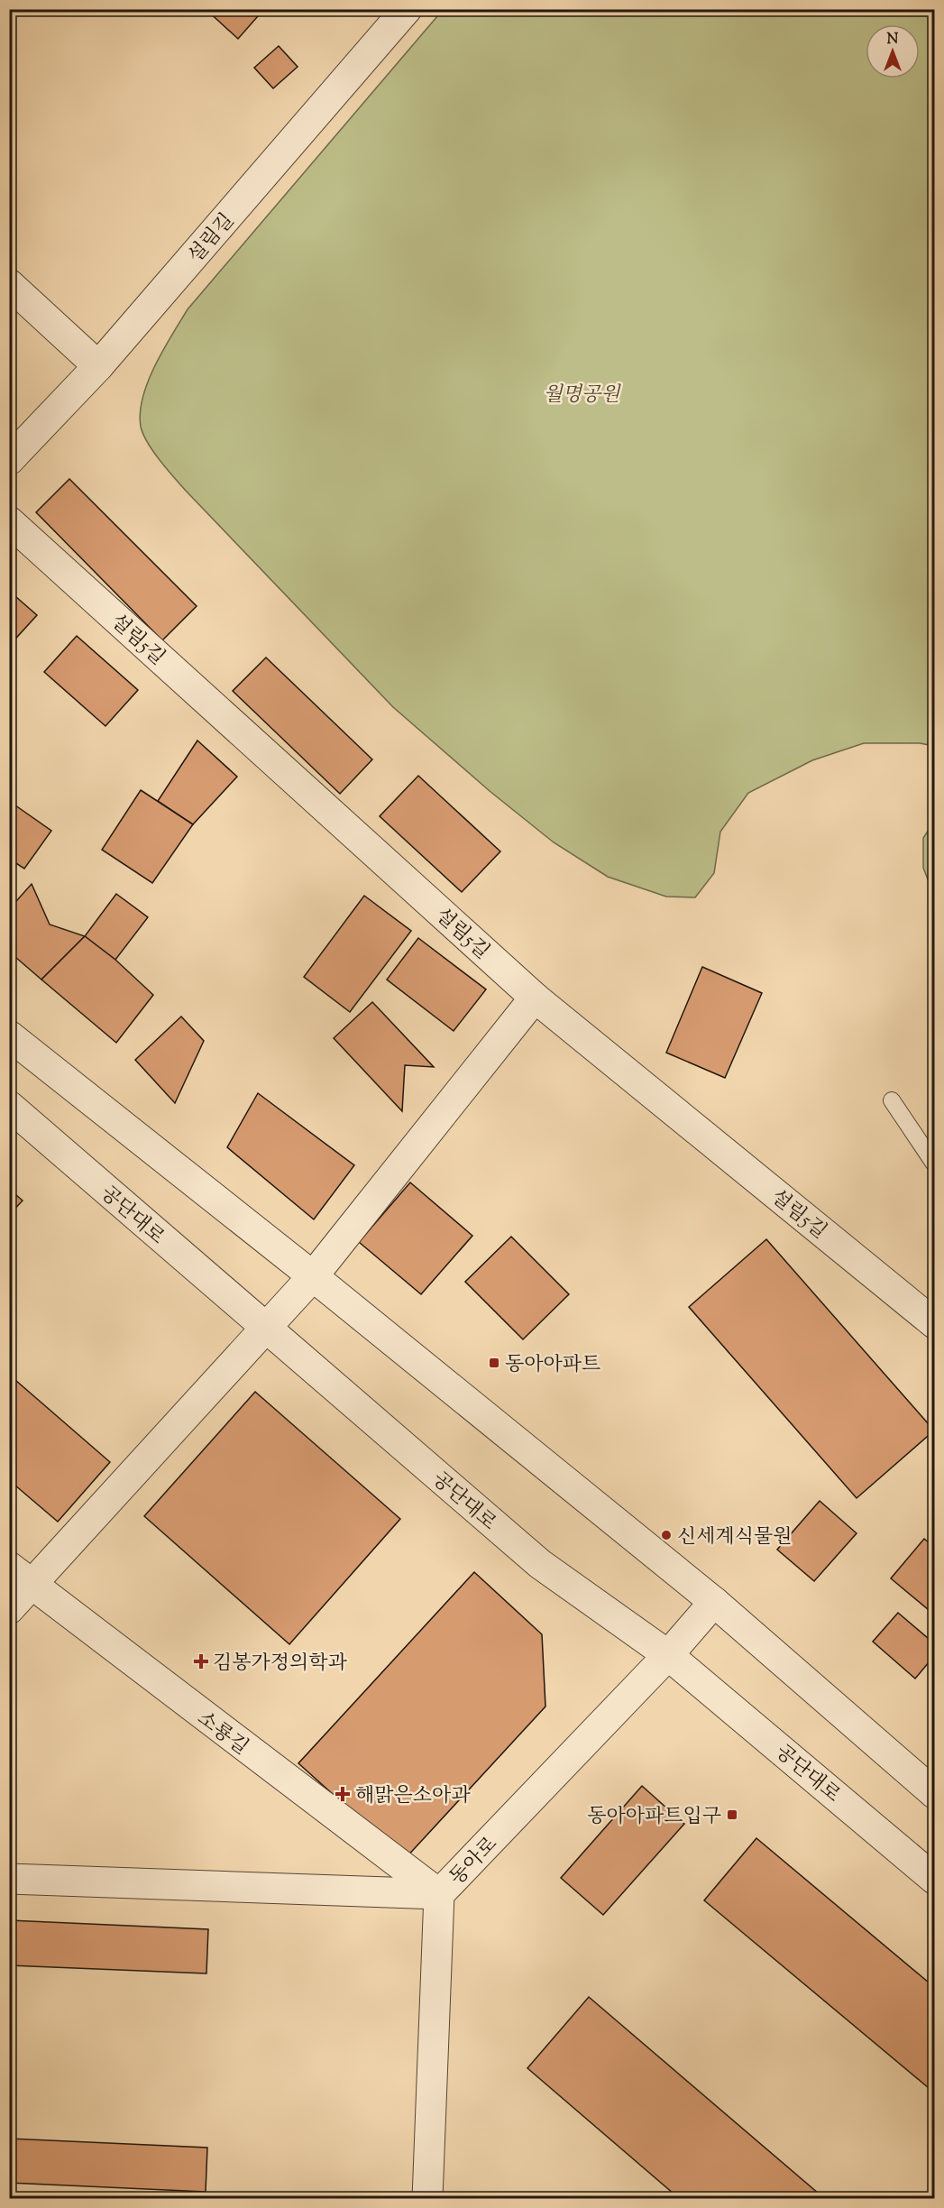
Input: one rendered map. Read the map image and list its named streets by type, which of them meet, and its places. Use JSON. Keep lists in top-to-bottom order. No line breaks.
{"streets":{"street":["설림길","설림5길","공단대로","소룡길","동아로"]},"crossings":[["공단대로","동아로"],["소룡길","동아로"]],"parks":["월명공원"],"places":{"transit":["동아아파트","동아아파트입구"],"other":["신세계식물원"],"health":["김봉가정의학과","해맑은소아과"]},"north":"top"}
